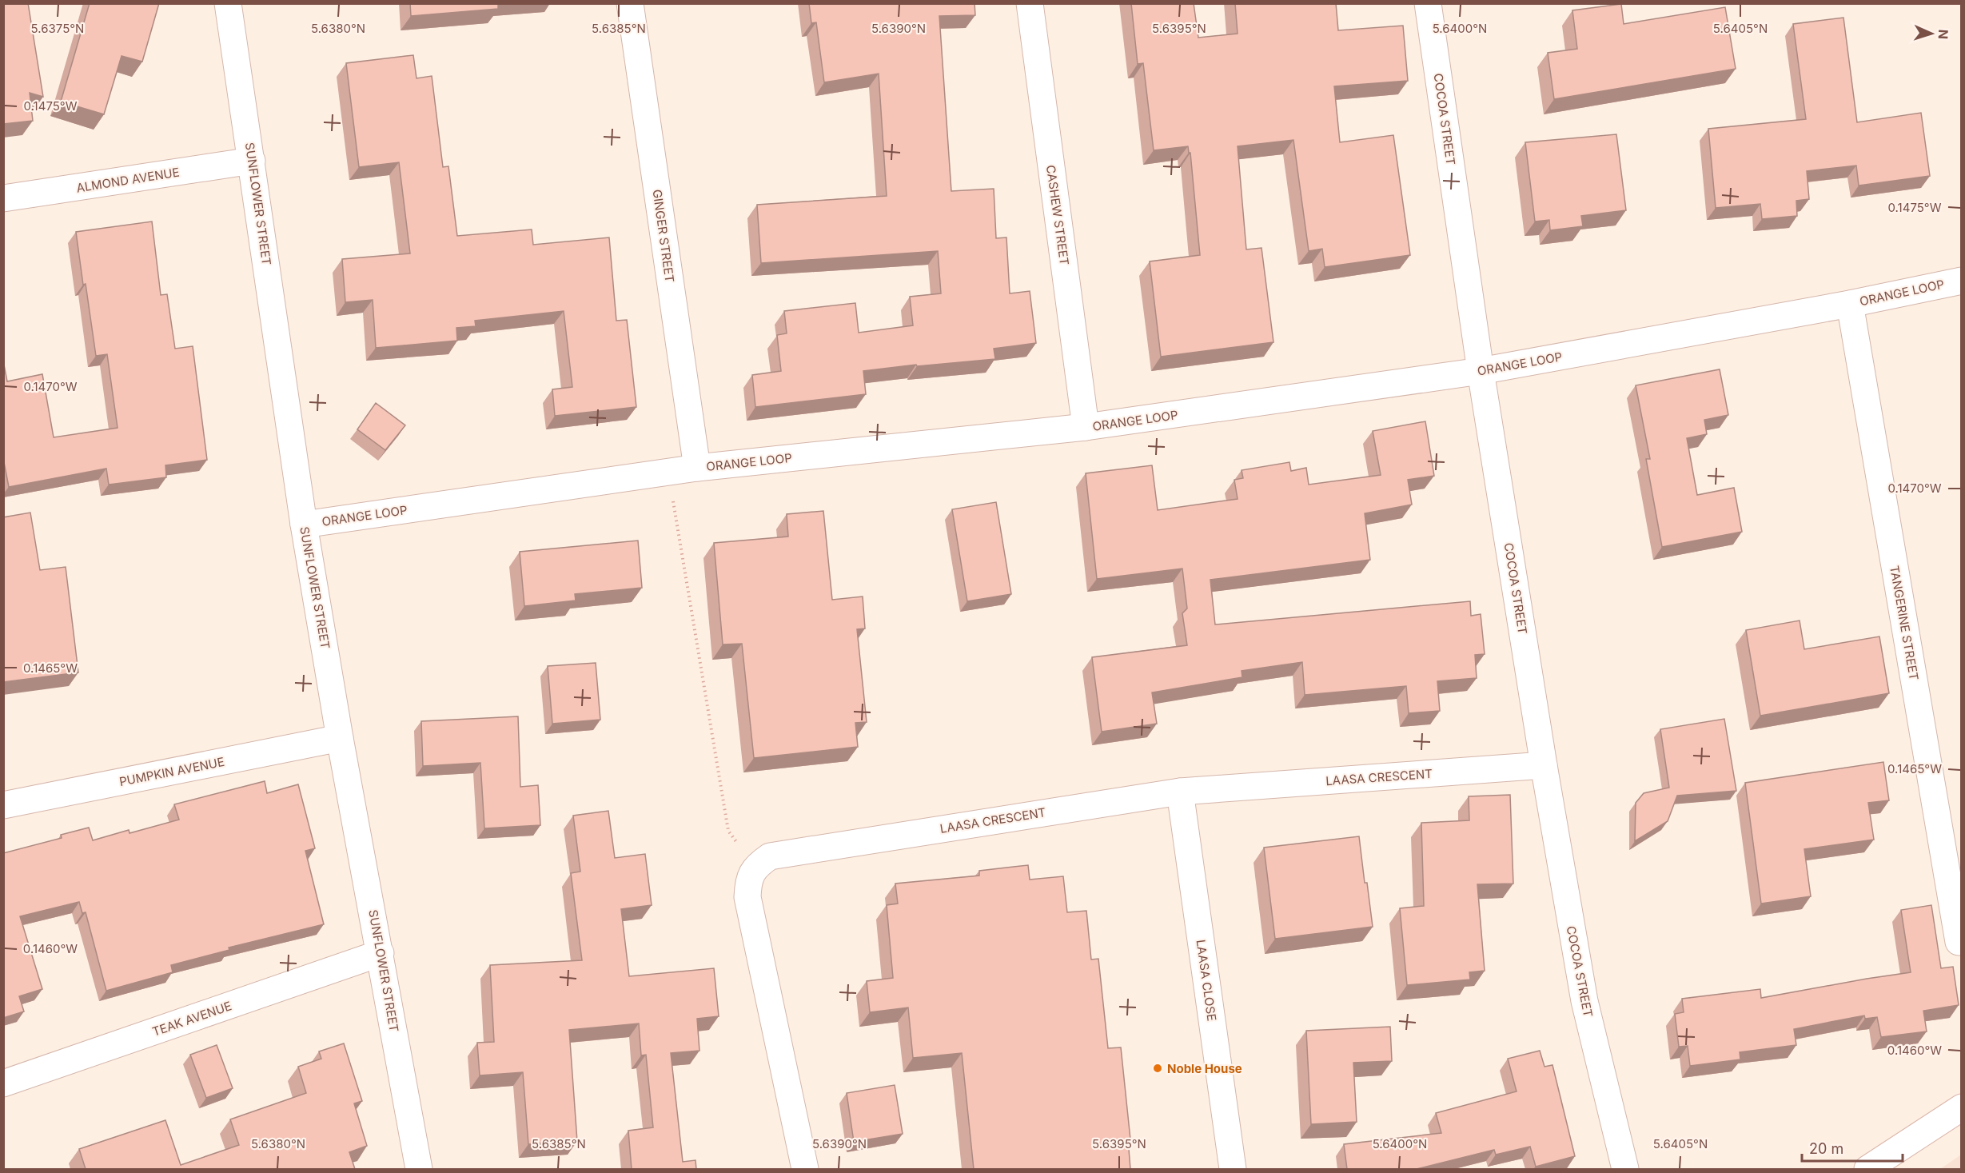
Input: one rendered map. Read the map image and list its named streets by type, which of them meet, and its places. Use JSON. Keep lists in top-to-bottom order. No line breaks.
{"streets":{"street":["COCOA STREET","ALMOND AVENUE","SUNFLOWER STREET","CASHEW STREET","GINGER STREET","ORANGE LOOP","TANGERINE STREET","PUMPKIN AVENUE","LAASA CRESCENT","LAASA CLOSE","TEAK AVENUE"]},"crossings":[["COCOA STREET","ORANGE LOOP"],["COCOA STREET","LAASA CRESCENT"],["ALMOND AVENUE","SUNFLOWER STREET"],["SUNFLOWER STREET","ORANGE LOOP"],["SUNFLOWER STREET","PUMPKIN AVENUE"],["SUNFLOWER STREET","TEAK AVENUE"],["CASHEW STREET","ORANGE LOOP"],["GINGER STREET","ORANGE LOOP"],["ORANGE LOOP","TANGERINE STREET"],["LAASA CRESCENT","LAASA CLOSE"]],"places":["Noble House"],"scale_bar":"20 m","north":"right","coordinates":["5.6375°N","5.6390°N","5.6395°N","5.6400°N","5.6405°N","5.6380°N","5.6385°N","0.1475°W","0.1470°W","0.1465°W","0.1460°W"]}
